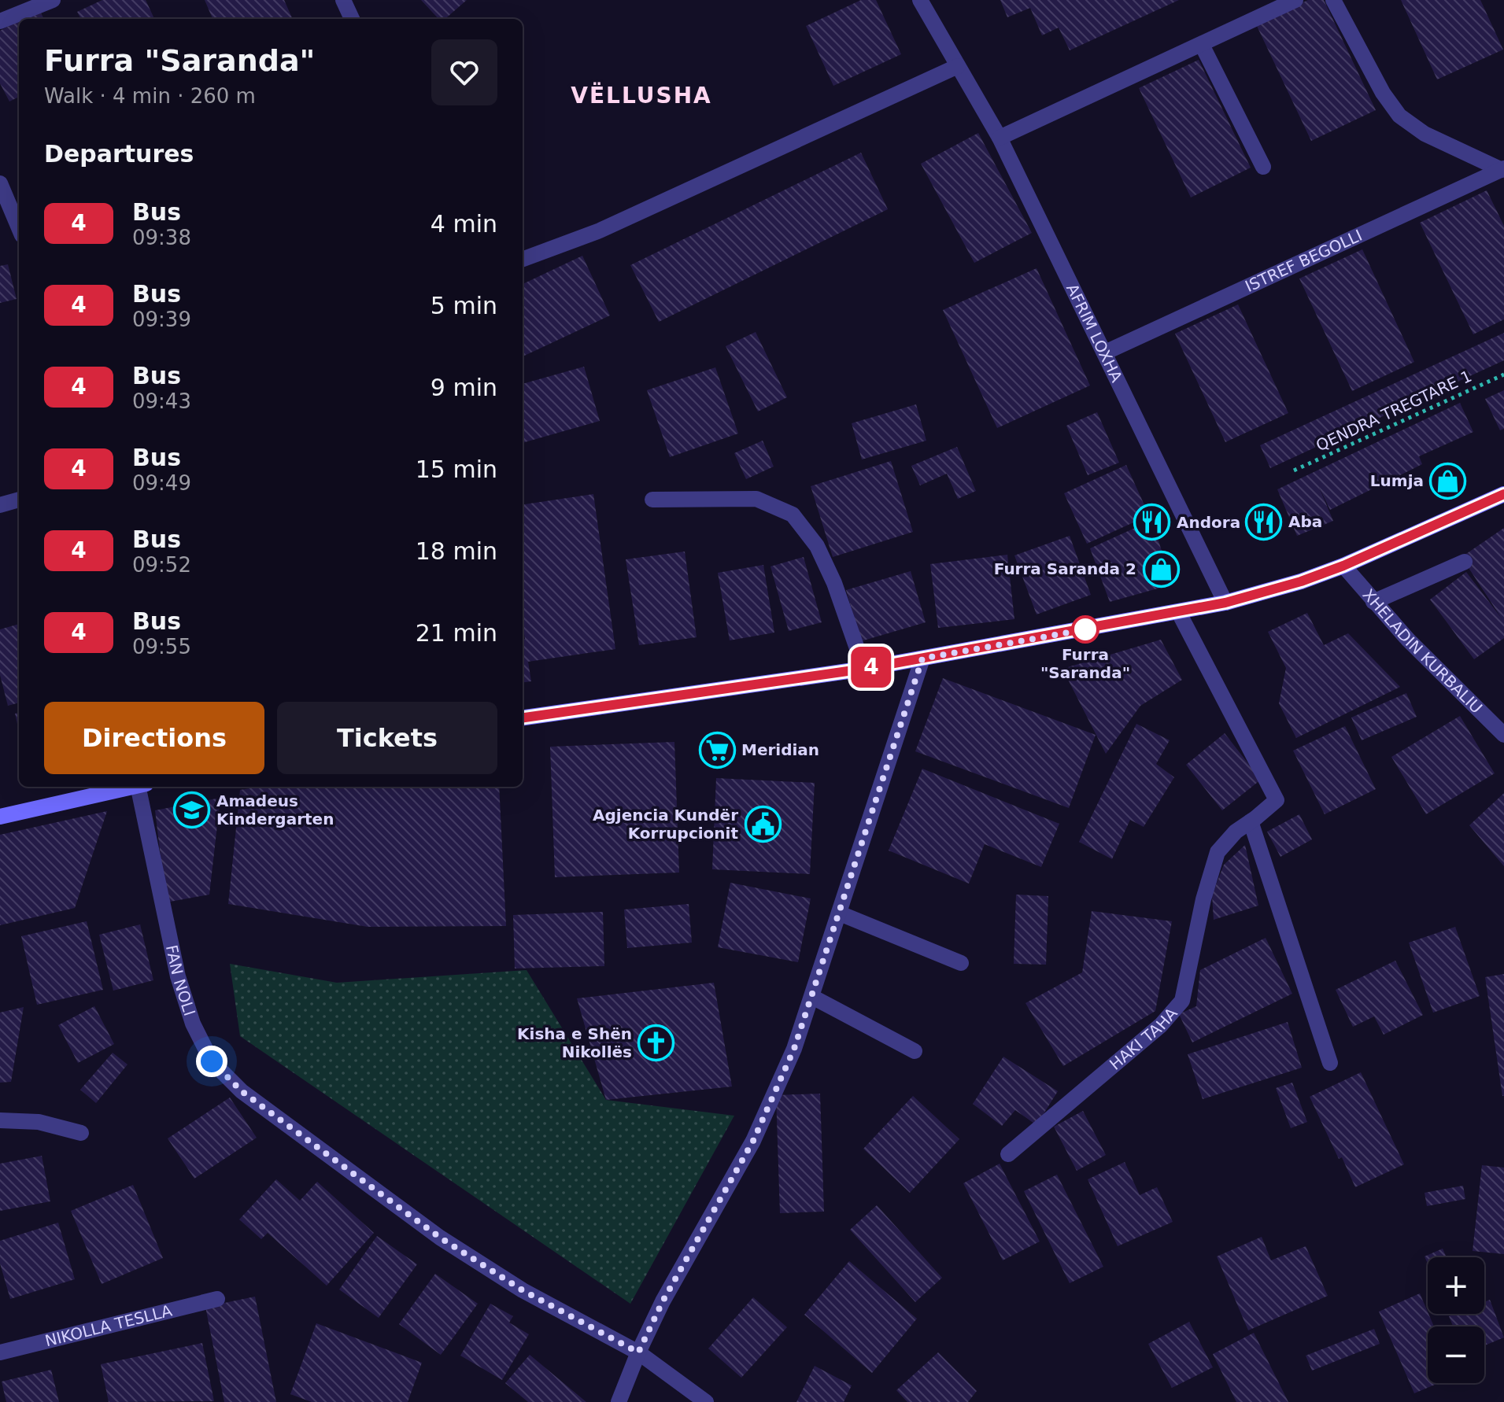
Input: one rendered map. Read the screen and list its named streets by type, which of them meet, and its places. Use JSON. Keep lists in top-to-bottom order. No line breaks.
{"streets":{"street":["ISTREF BEGOLLI","AFRIM LOXHA","XHELADIN KURBALIU","FAN NOLI","HAKI TAHA","NIKOLLA TESLLA"],"path":["QENDRA TREGTARE 1"]},"crossings":[["ISTREF BEGOLLI","AFRIM LOXHA"]],"districts":["VËLLUSHA"],"places":{"shop":["Lumja","Furra Saranda 2"],"restaurant":["Aba","Andora"],"other":["Furra \"Saranda\""],"supermarket":["Meridian"],"school or university":["Amadeus Kindergarten"],"public building":["Agjencia Kundër Korrupcionit"],"church":["Kisha e Shën Nikollës"]},"lines":["bus line 4"],"page":{"on_map":"4","heading":[["Furra \"Saranda\"","Walk · 4 min · 260 m"],"Departures"],"list":[{"mark":"4","name":"Bus","note":"09:38","value":"4 min"},{"mark":"4","name":"Bus","note":"09:39","value":"5 min"},{"mark":"4","name":"Bus","note":"09:43","value":"9 min"},{"mark":"4","name":"Bus","note":"09:49","value":"15 min"},{"mark":"4","name":"Bus","note":"09:52","value":"18 min"},{"mark":"4","name":"Bus","note":"09:55","value":"21 min"}],"buttons":["Directions","Tickets"],"map_buttons":["+","−"]}}
